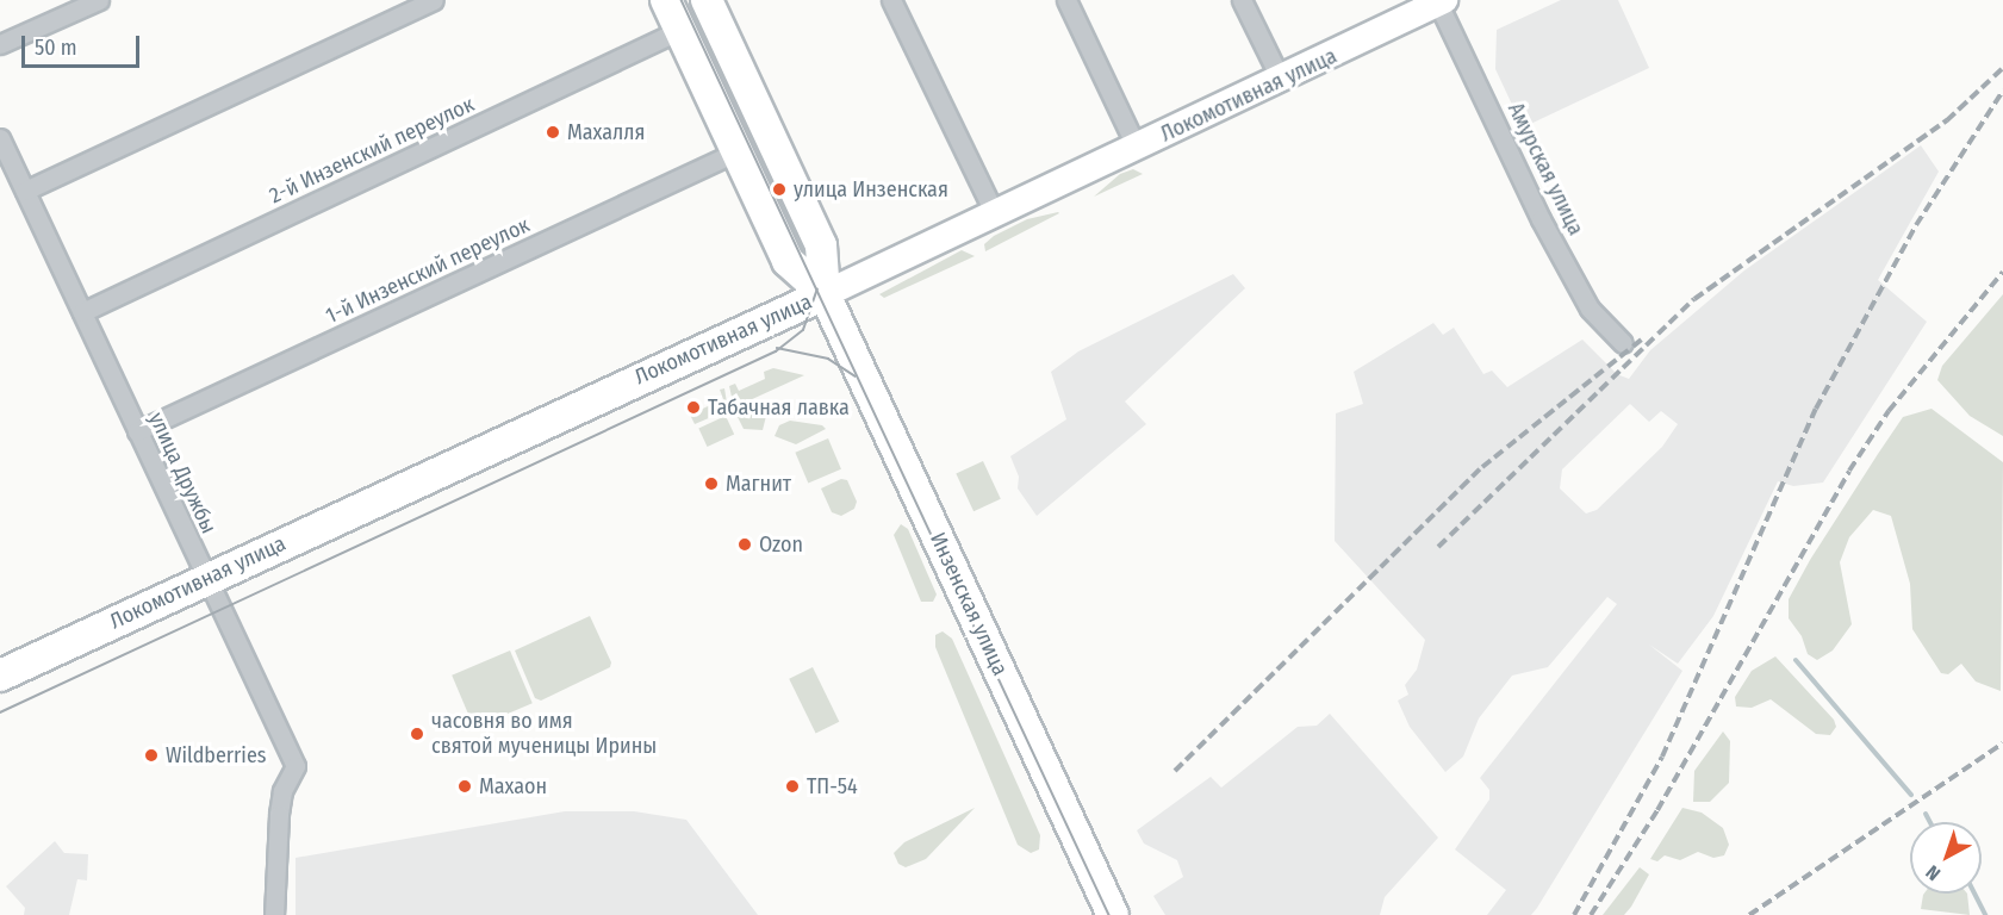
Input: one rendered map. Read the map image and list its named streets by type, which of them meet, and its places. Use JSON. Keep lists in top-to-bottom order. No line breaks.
{"streets":{"main road":["Локомотивная улица","Инзенская улица"],"street":["2-й Инзенский переулок","Амурская улица","1-й Инзенский переулок","улица Дружбы"]},"crossings":[["Локомотивная улица","Амурская улица"],["Локомотивная улица","улица Дружбы"],["Локомотивная улица","Инзенская улица"],["2-й Инзенский переулок","улица Дружбы"],["2-й Инзенский переулок","Инзенская улица"],["1-й Инзенский переулок","улица Дружбы"],["1-й Инзенский переулок","Инзенская улица"]],"places":["Махалля","улица Инзенская","Табачная лавка","Магнит","Ozon","часовня во имя святой мученицы Ирины","Wildberries","Махаон","ТП-54"],"scale_bar":"50 m","north":"bottom left"}
